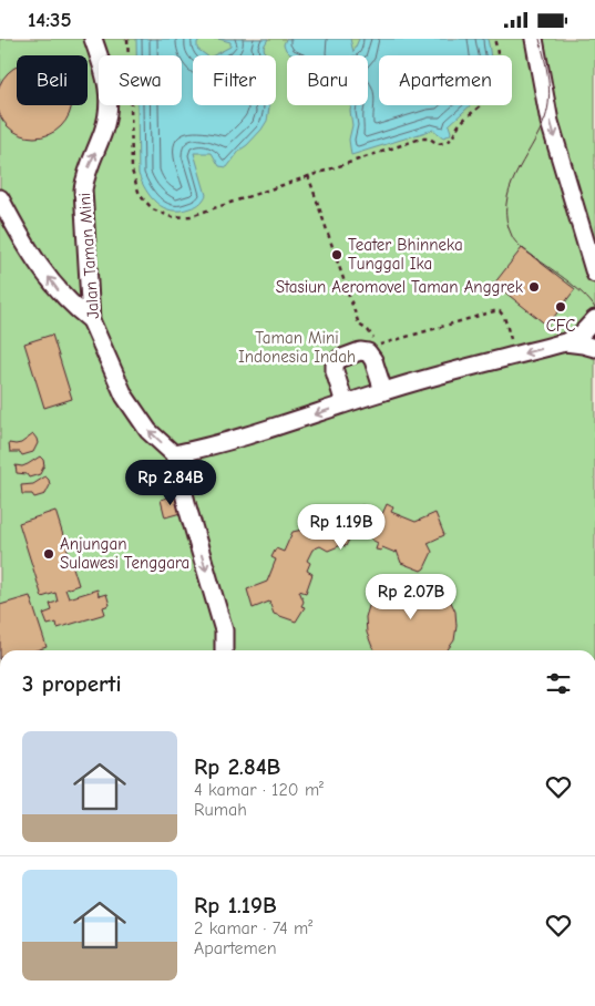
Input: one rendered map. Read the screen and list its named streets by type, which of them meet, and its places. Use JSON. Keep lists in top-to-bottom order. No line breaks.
{"streets":{"lane":["Jalan Taman Mini"]},"one_way":["Jalan Taman Mini"],"parks":["Taman Mini Indonesia Indah"],"places":["Teater Bhinneka Tunggal Ika","Stasiun Aeromovel Taman Anggrek","CFC","Anjungan Sulawesi Tenggara"],"page":{"status":"14:35","chip":["Beli","Sewa","Filter","Baru","Apartemen"],"price":["Rp 2.84B","Rp 1.19B","Rp 2.07B"],"heading":"3 properti","list":[{"name":"Rp 2.84B","note":"4 kamar · 120 m² · Rumah"},{"name":"Rp 1.19B","note":"2 kamar · 74 m² · Apartemen"}]}}
